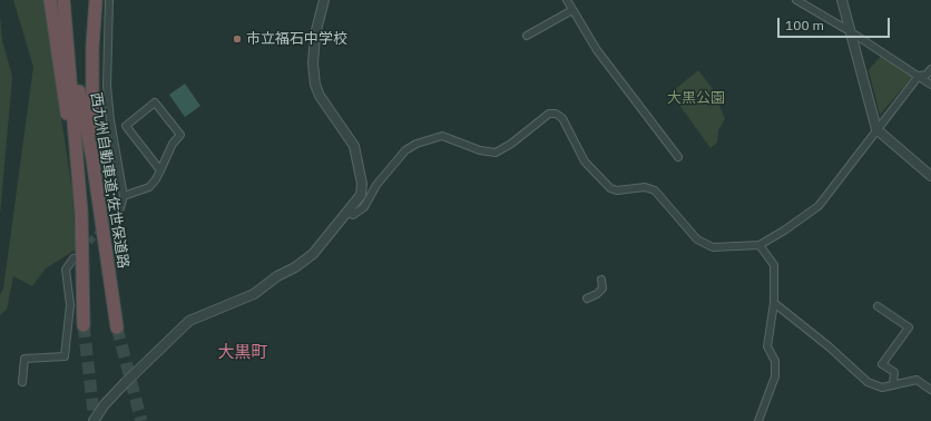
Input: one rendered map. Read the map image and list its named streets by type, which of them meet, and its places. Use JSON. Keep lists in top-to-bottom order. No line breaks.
{"streets":{"highway":["西九州自動車道;佐世保道路"]},"districts":["大黒町"],"parks":["大黒公園"],"places":["市立福石中学校"],"scale_bar":"100 m"}
